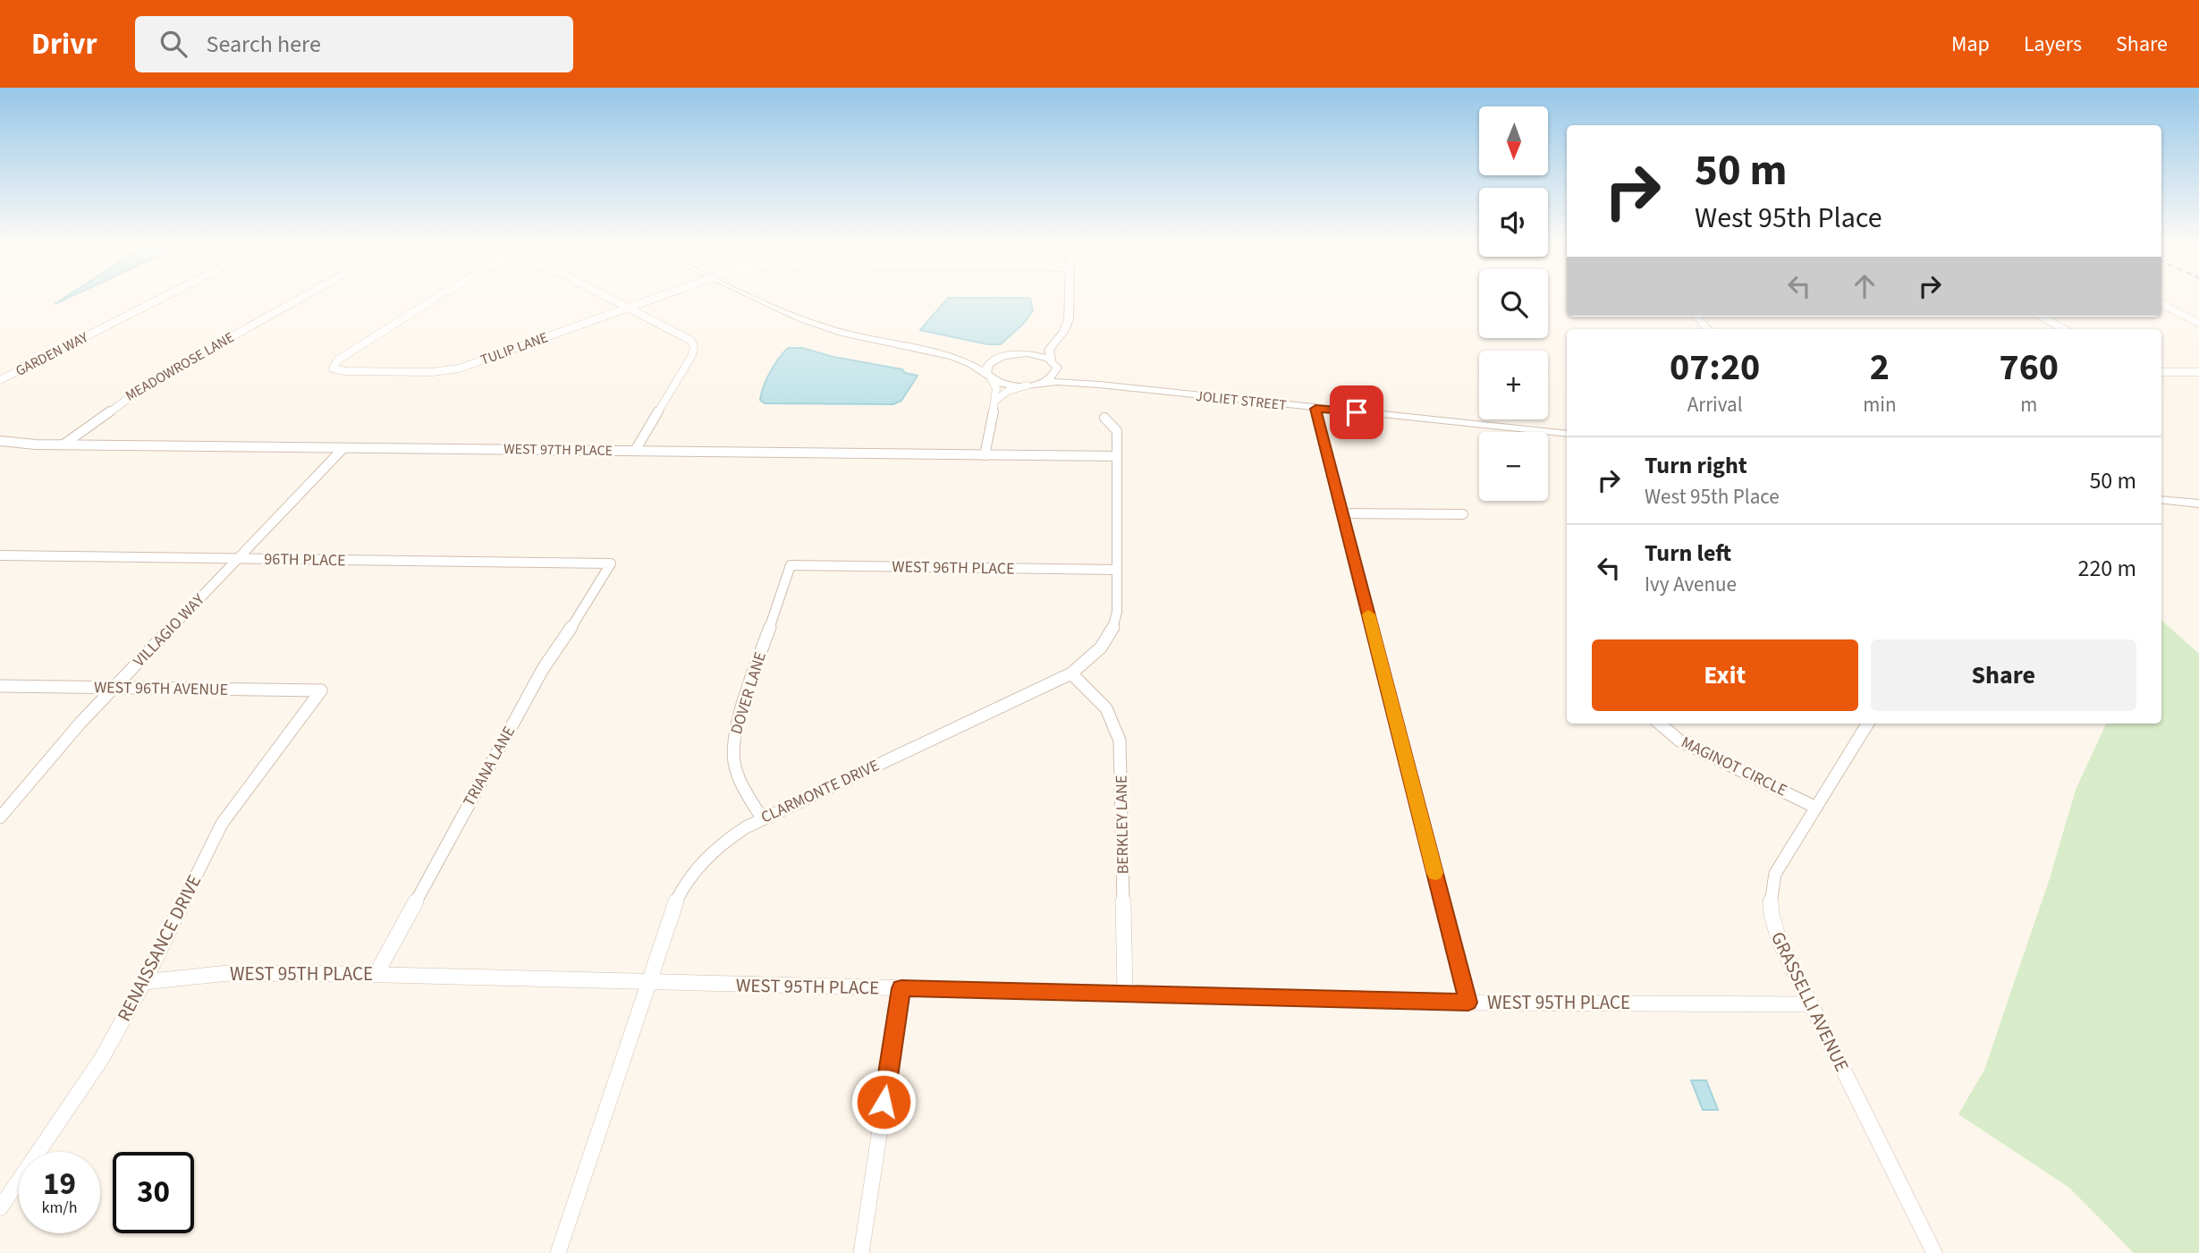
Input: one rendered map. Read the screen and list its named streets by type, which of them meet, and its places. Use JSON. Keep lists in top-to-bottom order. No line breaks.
{"streets":{"street":["TULIP LANE","GARDEN WAY","MEADOWROSE LANE","JOLIET STREET","WEST 97TH PLACE","96TH PLACE","WEST 96TH PLACE","VILLAGIO WAY","WEST 96TH AVENUE","DOVER LANE","TRIANA LANE","MAGINOT CIRCLE","CLARMONTE DRIVE","BERKLEY LANE","RENAISSANCE DRIVE","WEST 95TH PLACE","GRASSELLI AVENUE"]},"crossings":[["MEADOWROSE LANE","WEST 97TH PLACE"],["WEST 97TH PLACE","VILLAGIO WAY"],["WEST 97TH PLACE","CLARMONTE DRIVE"],["96TH PLACE","VILLAGIO WAY"],["96TH PLACE","TRIANA LANE"],["WEST 96TH PLACE","DOVER LANE"],["WEST 96TH PLACE","CLARMONTE DRIVE"],["VILLAGIO WAY","WEST 96TH AVENUE"],["WEST 96TH AVENUE","RENAISSANCE DRIVE"],["DOVER LANE","CLARMONTE DRIVE"],["TRIANA LANE","WEST 95TH PLACE"],["MAGINOT CIRCLE","GRASSELLI AVENUE"],["CLARMONTE DRIVE","BERKLEY LANE"],["CLARMONTE DRIVE","WEST 95TH PLACE"],["BERKLEY LANE","WEST 95TH PLACE"],["RENAISSANCE DRIVE","WEST 95TH PLACE"],["WEST 95TH PLACE","GRASSELLI AVENUE"]],"north":"bottom","page":{"header":"Drivr","search":"Search here","nav":["Map","Layers","Share"],"map_buttons":["+","−"],"turn":["50 m","West 95th Place"],"eta":["07:20","Arrival","2","min","760","m"],"list":[{"name":"Turn right","note":"West 95th Place","value":"50 m"},{"name":"Turn left","note":"Ivy Avenue","value":"220 m"}],"buttons":["Exit","Share"],"speed":"19 km/h","limit":"30"}}
